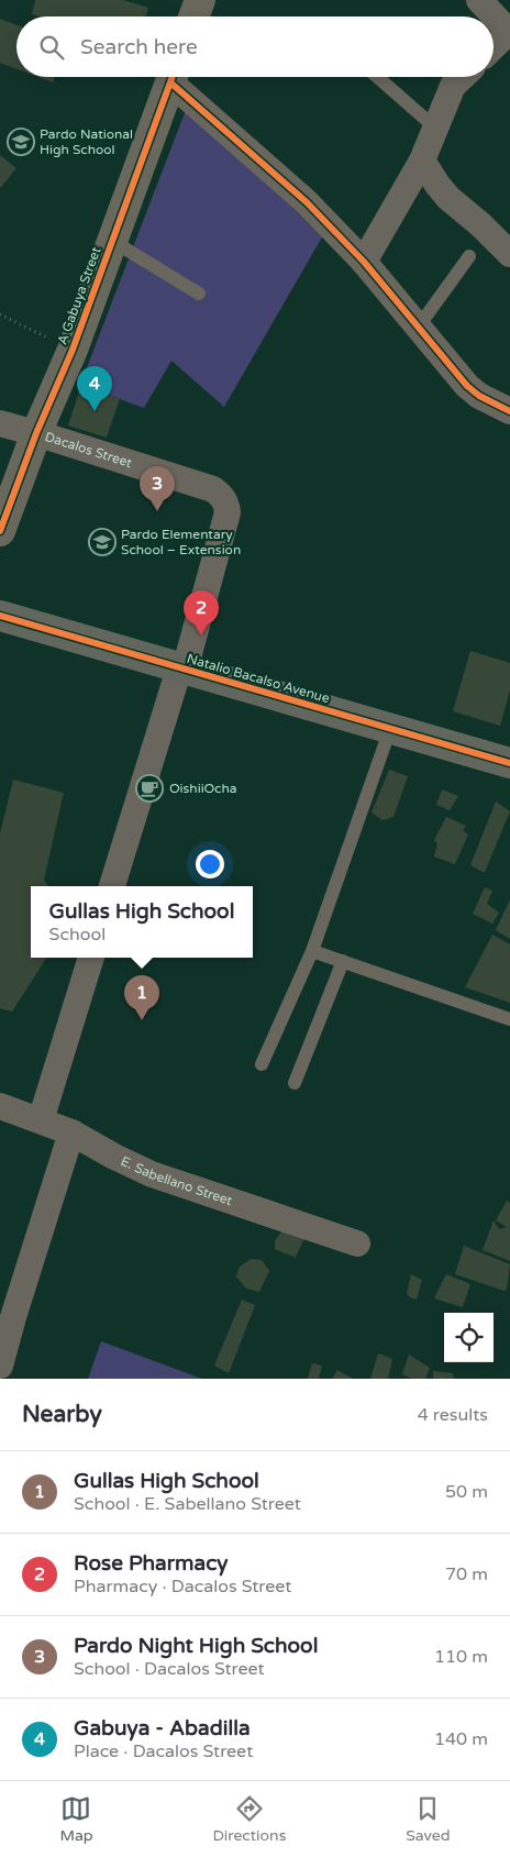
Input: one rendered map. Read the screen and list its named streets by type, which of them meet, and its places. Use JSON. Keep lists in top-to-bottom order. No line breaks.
{"streets":{"main road":["Natalio Bacalso Avenue"],"street":["A Gabuya Street","Dacalos Street","E. Sabellano Street"]},"crossings":[["A Gabuya Street","Dacalos Street"],["Dacalos Street","Natalio Bacalso Avenue"]],"places":{"school or university":["Pardo National High School","Pardo Elementary School – Extension"],"cafe":["OishiiOcha"]},"page":{"search":"Search here","pins":["4","3","2","1"],"popup":["Gullas High School","School"],"heading":["Nearby","4 results"],"list":[{"mark":"1","name":"Gullas High School","note":"School · E. Sabellano Street","value":"50 m"},{"mark":"2","name":"Rose Pharmacy","note":"Pharmacy · Dacalos Street","value":"70 m"},{"mark":"3","name":"Pardo Night High School","note":"School · Dacalos Street","value":"110 m"},{"mark":"4","name":"Gabuya - Abadilla","note":"Place · Dacalos Street","value":"140 m"}],"nav":["Map","Directions","Saved"]}}
